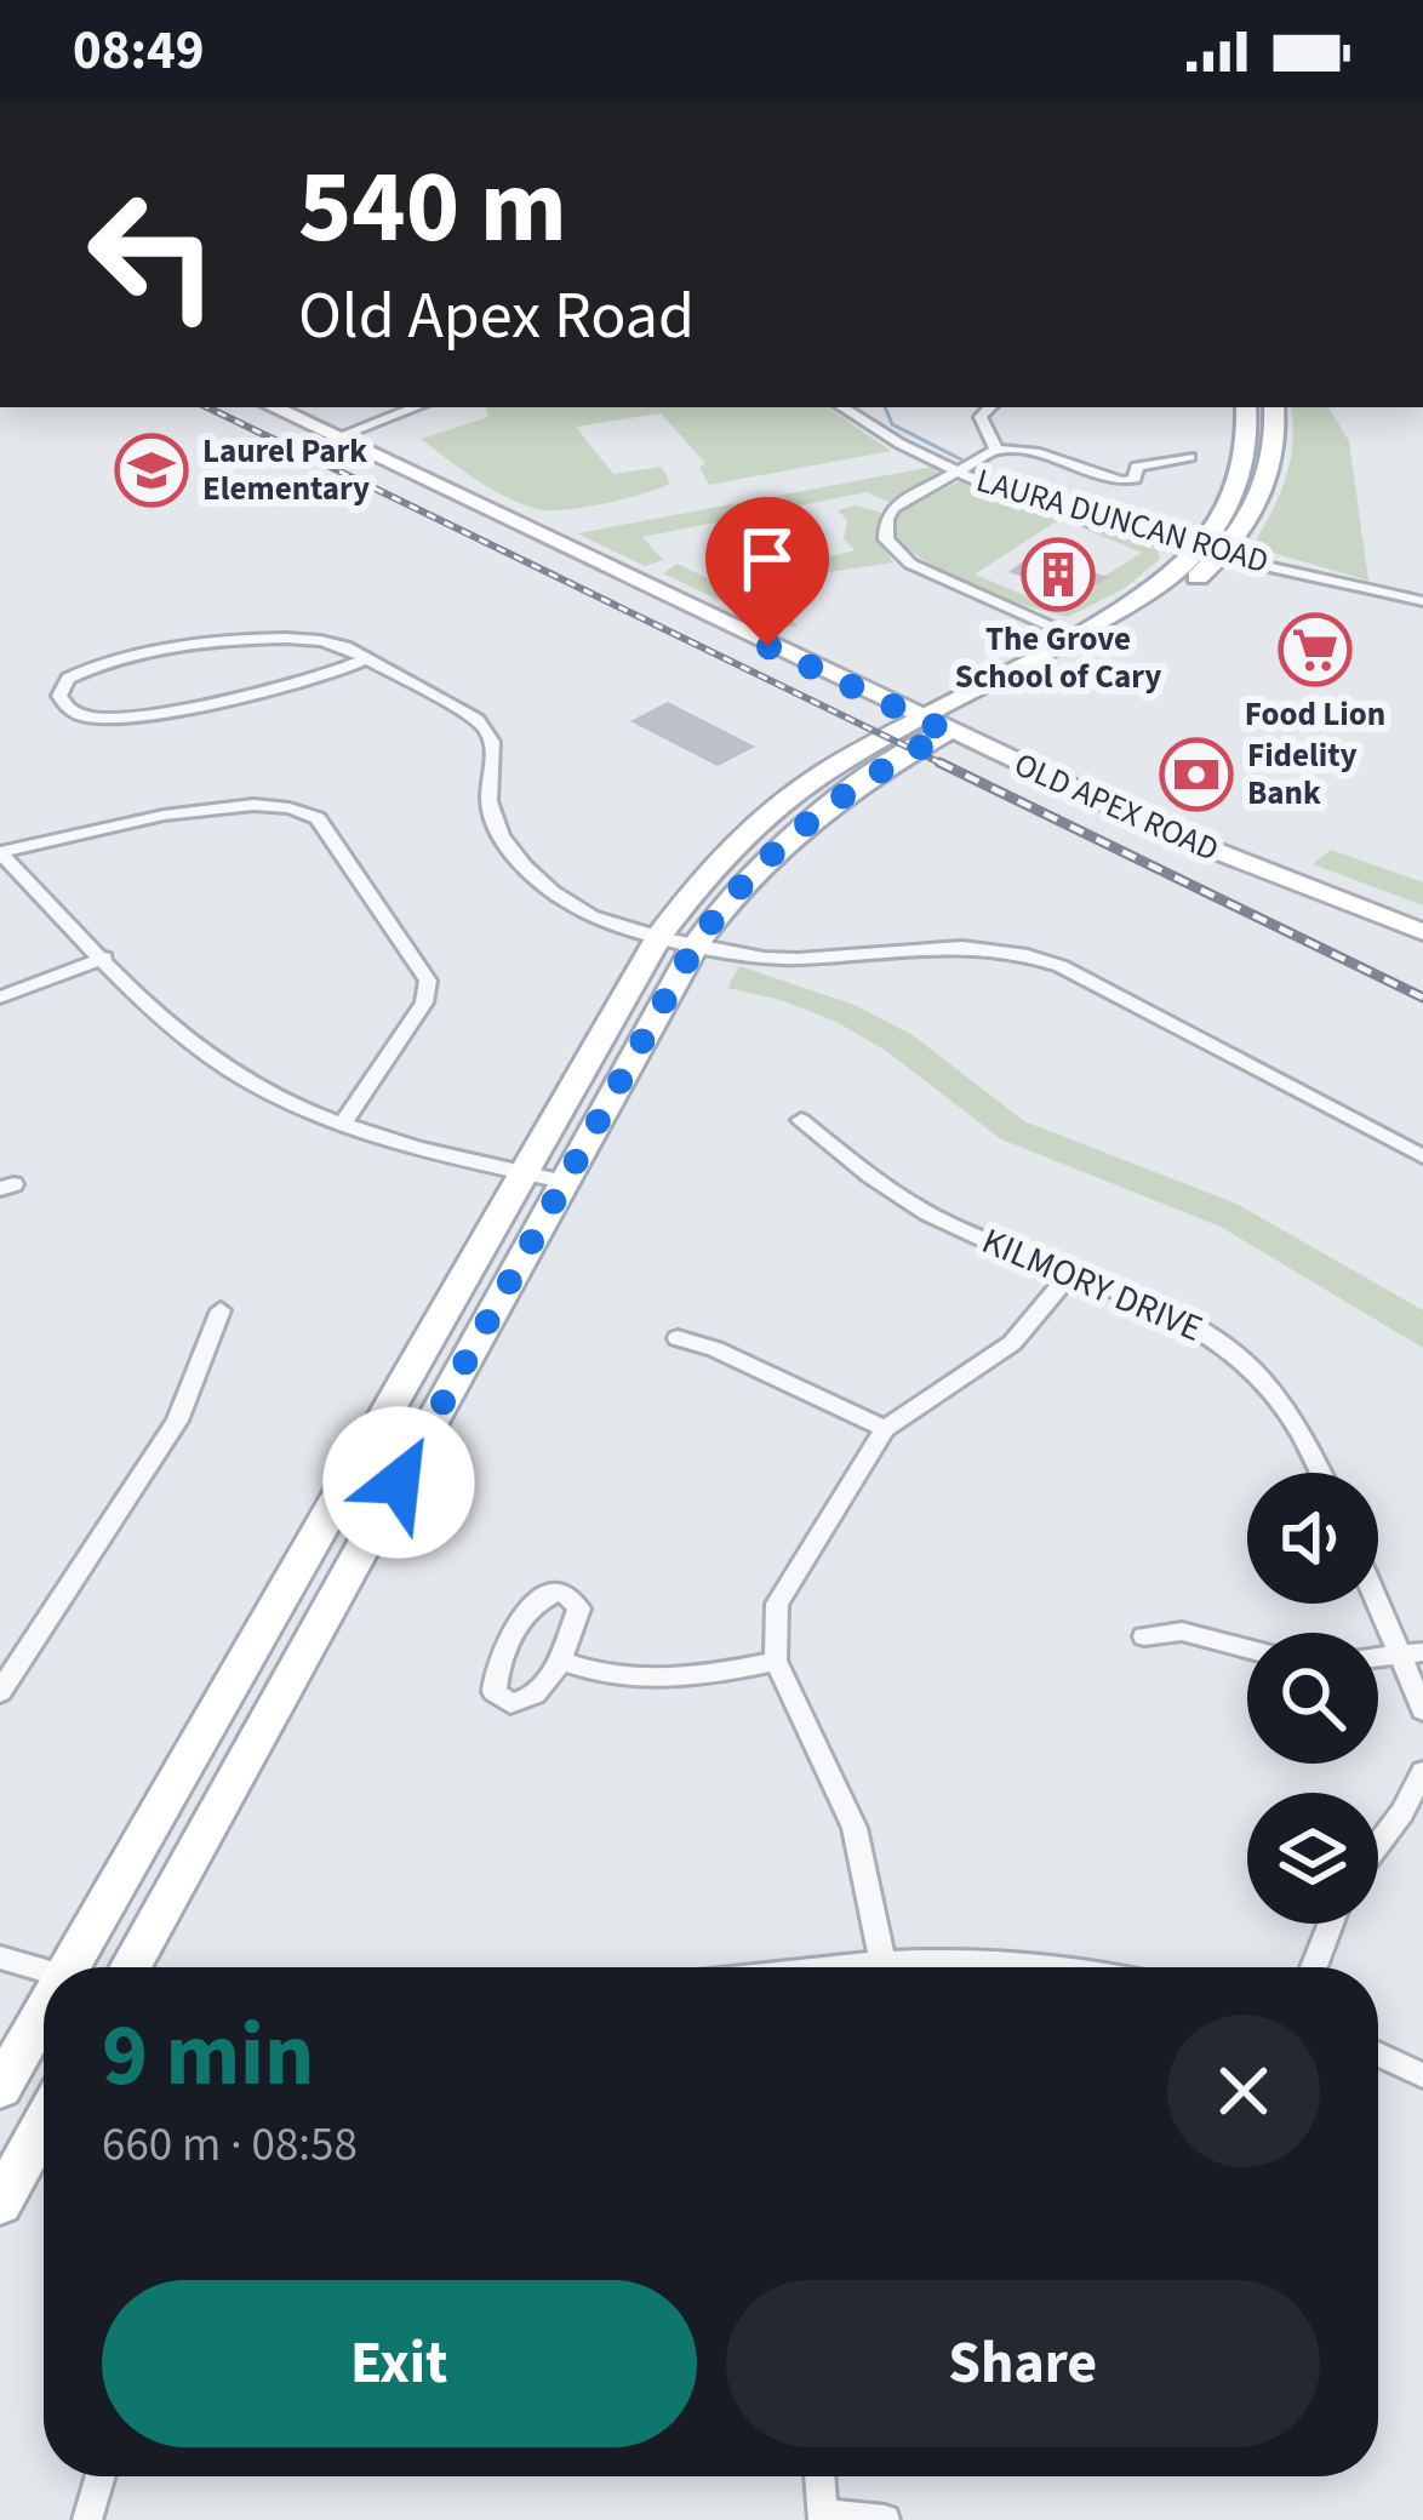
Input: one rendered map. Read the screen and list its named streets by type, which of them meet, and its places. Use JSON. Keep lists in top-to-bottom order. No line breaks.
{"streets":{"main road":["OLD APEX ROAD"],"street":["LAURA DUNCAN ROAD","KILMORY DRIVE"]},"places":{"school or university":["Laurel Park Elementary"],"building":["The Grove School of Cary"],"supermarket":["Food Lion"],"bank":["Fidelity Bank"]},"page":{"status":"08:49","turn":["540 m","Old Apex Road"],"heading":["9 min","660 m · 08:58"],"buttons":["Exit","Share"]}}
